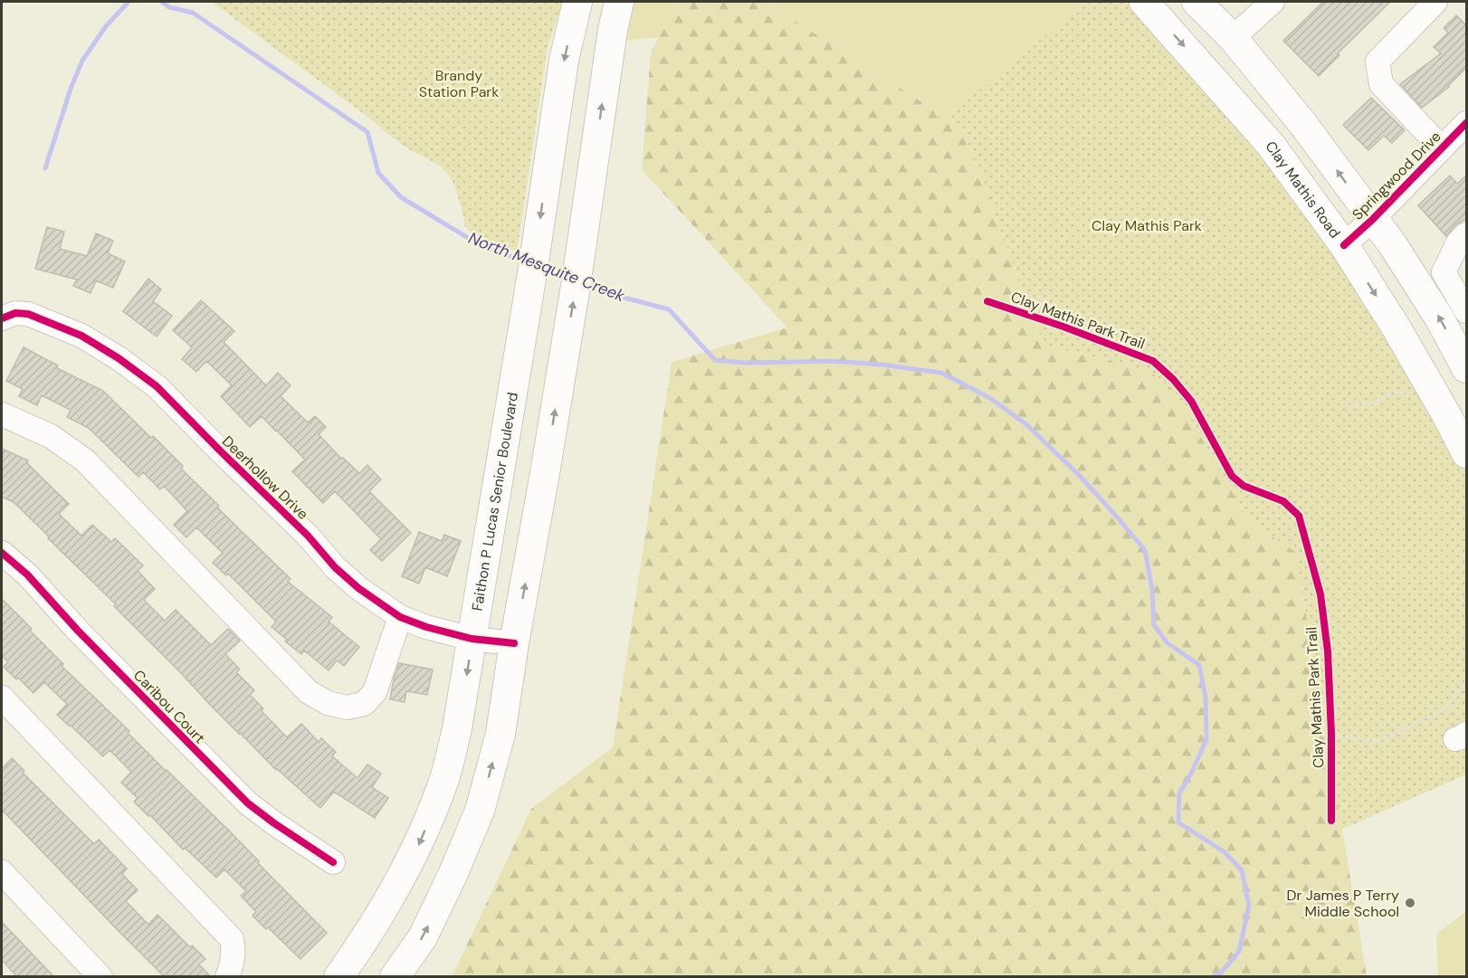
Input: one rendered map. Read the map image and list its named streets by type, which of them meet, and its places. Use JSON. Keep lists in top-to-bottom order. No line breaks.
{"streets":{"main road":["Clay Mathis Road","Faithon P Lucas Senior Boulevard"],"street":["Springwood Drive","Deerhollow Drive","Caribou Court"],"cycle path":["Clay Mathis Park Trail"]},"crossings":[["Springwood Drive","Clay Mathis Road"],["Deerhollow Drive","Faithon P Lucas Senior Boulevard"]],"water":["North Mesquite Creek"],"parks":["Brandy Station Park","Clay Mathis Park"],"places":["Dr James P Terry Middle School"]}
